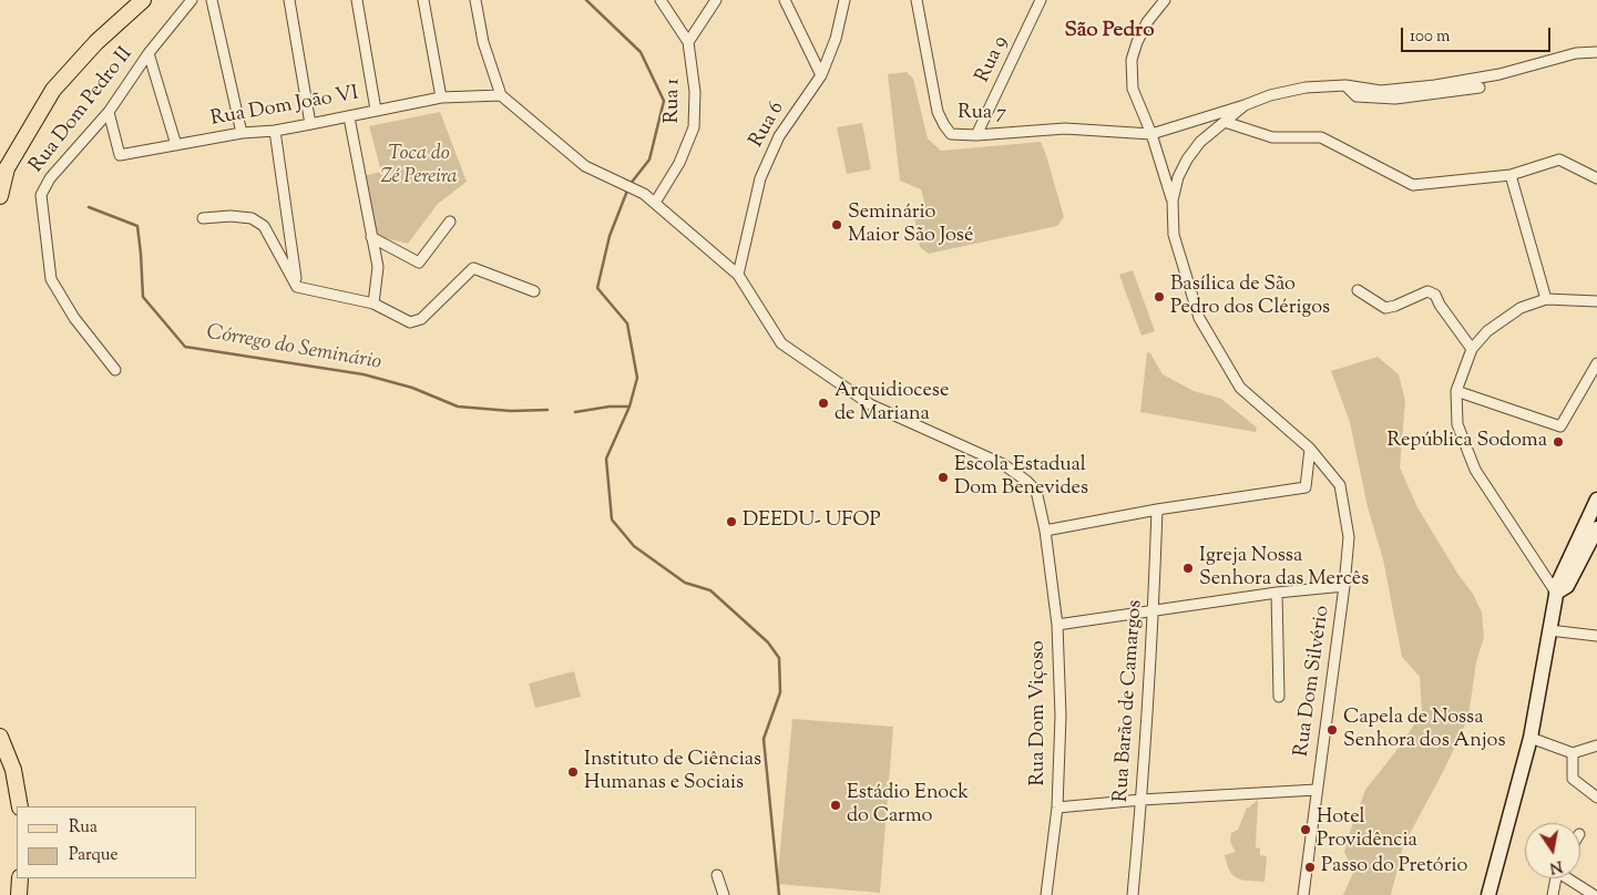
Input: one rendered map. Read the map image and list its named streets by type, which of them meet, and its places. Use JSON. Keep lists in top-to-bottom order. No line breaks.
{"streets":{"street":["Rua 9","Rua 1","Rua Dom João VI","Rua Dom Pedro II","Rua 7","Rua 6","Rua Dom Silvério","Rua Barão de Camargos","Rua Dom Viçoso"]},"crossings":[["Rua 9","Rua 7"],["Rua 1","Rua Dom Viçoso"],["Rua Dom João VI","Rua Dom Pedro II"],["Rua Dom João VI","Rua Dom Viçoso"],["Rua 6","Rua Dom Viçoso"]],"districts":["São Pedro"],"water":["Córrego do Seminário"],"parks":["Toca do Zé Pereira"],"places":["Seminário Maior São José","Basílica de São Pedro dos Clérigos","Arquidiocese de Mariana","República Sodoma","Escola Estadual Dom Benevides","DEEDU- UFOP","Igreja Nossa Senhora das Mercês","Capela de Nossa Senhora dos Anjos","Instituto de Ciências Humanas e Sociais","Estádio Enock do Carmo","Hotel Providência","Passo do Pretório"],"legend":["Rua","Parque"],"scale_bar":"100 m","north":"bottom"}
